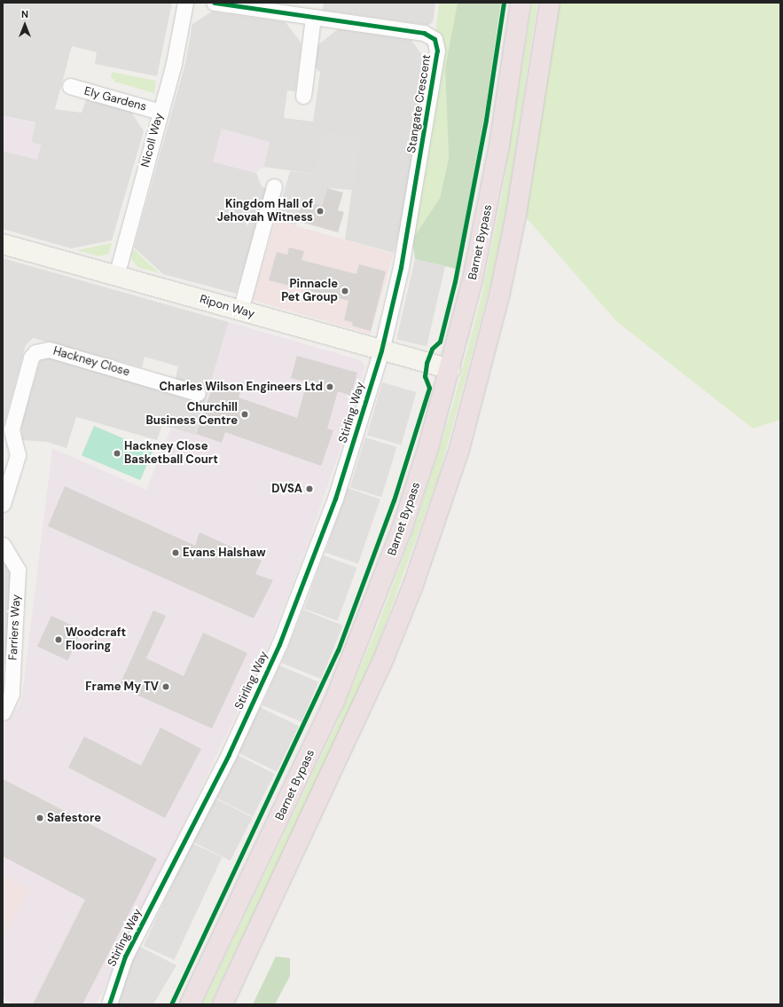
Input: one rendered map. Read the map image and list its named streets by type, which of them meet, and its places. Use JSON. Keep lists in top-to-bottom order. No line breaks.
{"streets":{"highway":["Barnet Bypass"],"street":["Ely Gardens","Stangate Crescent","Nicoll Way","Ripon Way","Hackney Close","Stirling Way","Farriers Way"]},"crossings":[["Ely Gardens","Nicoll Way"],["Stangate Crescent","Ripon Way"],["Stangate Crescent","Stirling Way"],["Nicoll Way","Ripon Way"],["Barnet Bypass","Ripon Way"],["Ripon Way","Stirling Way"]],"places":["Kingdom Hall of Jehovah Witness","Pinnacle Pet Group","Charles Wilson Engineers Ltd","Churchill Business Centre","Hackney Close Basketball Court","DVSA","Evans Halshaw","Woodcraft Flooring","Frame My TV","Safestore"],"north":"top"}
